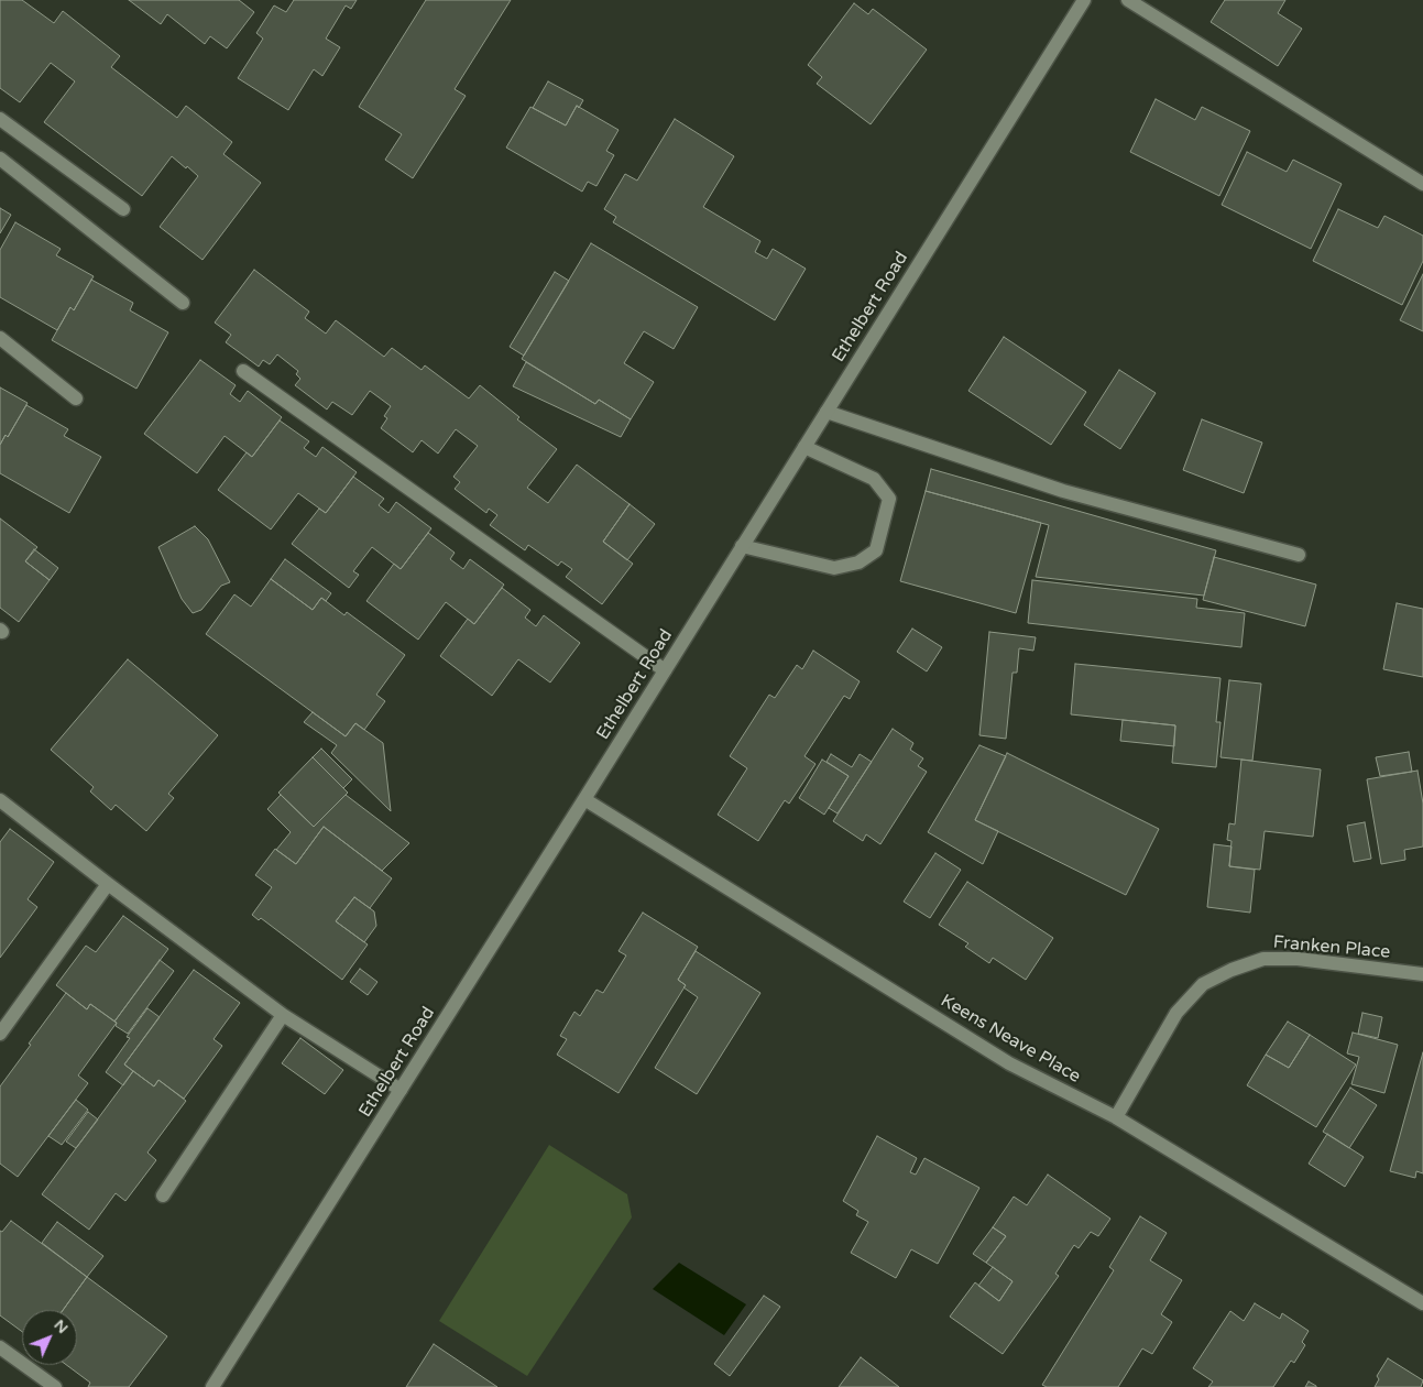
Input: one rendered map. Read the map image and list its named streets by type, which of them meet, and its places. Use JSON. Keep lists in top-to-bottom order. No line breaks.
{"streets":{"street":["Ethelbert Road","Franken Place","Keens Neave Place"]},"crossings":[["Ethelbert Road","Keens Neave Place"],["Franken Place","Keens Neave Place"]],"north":"top right"}
